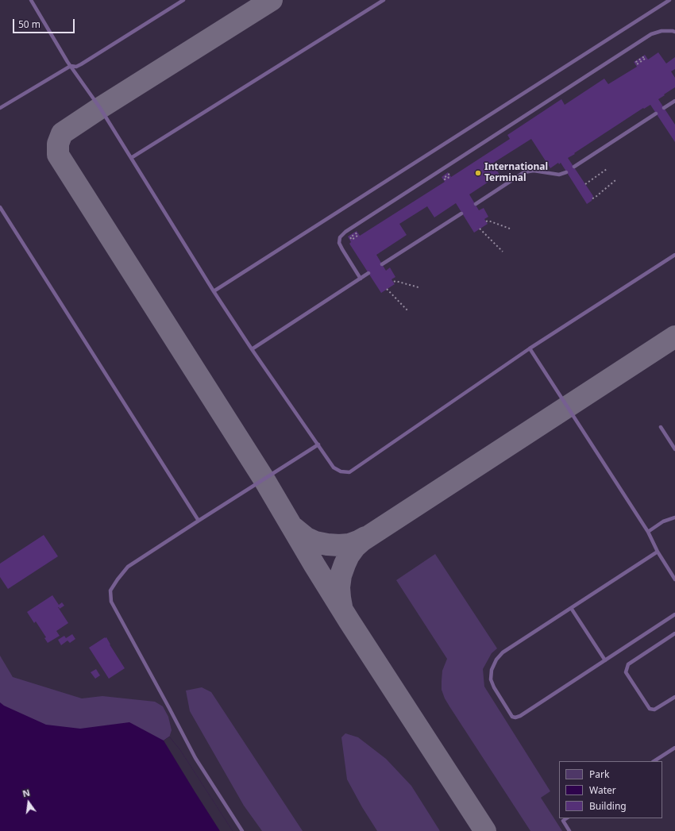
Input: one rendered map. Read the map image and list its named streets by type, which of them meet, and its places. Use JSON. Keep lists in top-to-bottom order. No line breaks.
{"places":["International Terminal"],"legend":["Park","Water","Building"],"scale_bar":"50 m","north":"top"}
